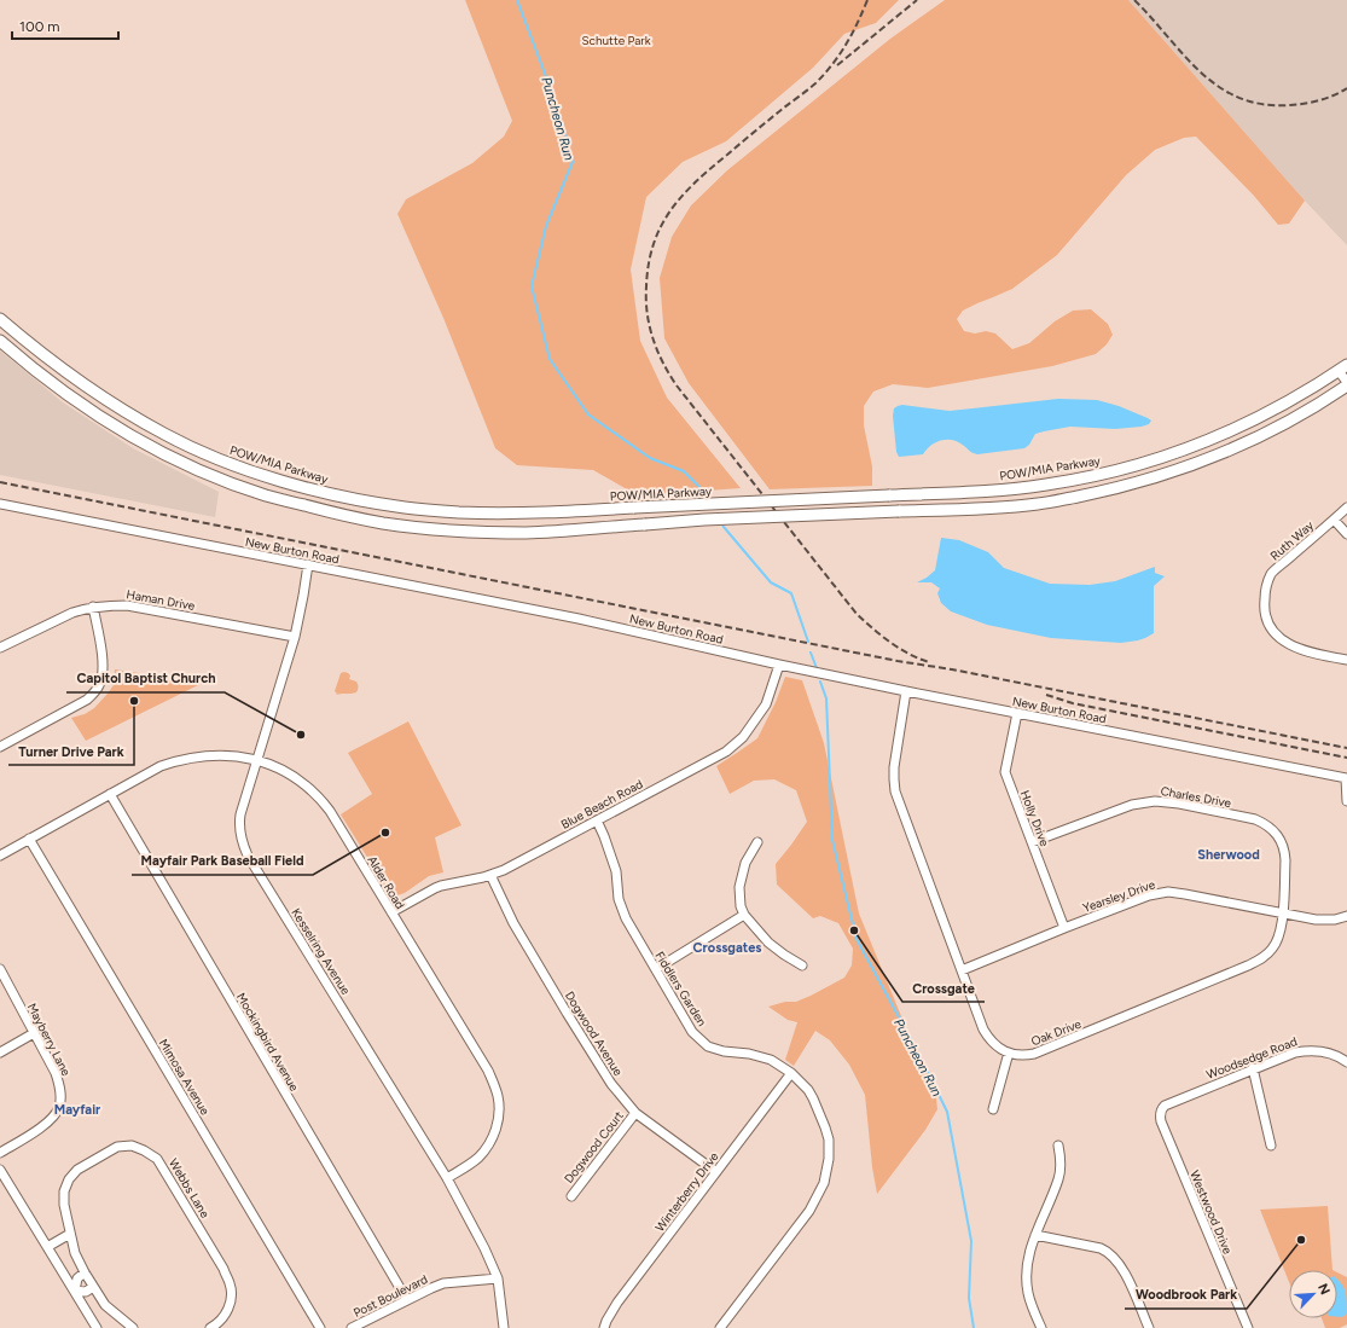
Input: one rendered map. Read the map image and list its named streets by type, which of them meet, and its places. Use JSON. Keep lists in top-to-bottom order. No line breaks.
{"streets":{"main road":["POW/MIA Parkway"],"street":["Ruth Way","New Burton Road","Haman Drive","Charles Drive","Blue Beach Road","Holly Drive","Alder Road","Yearsley Drive","Kesselring Avenue","Fiddlers Garden","Oak Drive","Dogwood Avenue","Mayberry Lane","Mockingbird Avenue","Woodsedge Road","Mimosa Avenue","Dogwood Court","Webbs Lane","Winterberry Drive","Westwood Drive","Post Boulevard"]},"crossings":[["New Burton Road","Blue Beach Road"],["New Burton Road","Holly Drive"],["New Burton Road","Kesselring Avenue"],["Haman Drive","Kesselring Avenue"],["Charles Drive","Holly Drive"],["Charles Drive","Yearsley Drive"],["Charles Drive","Oak Drive"],["Blue Beach Road","Alder Road"],["Blue Beach Road","Fiddlers Garden"],["Blue Beach Road","Dogwood Avenue"],["Holly Drive","Yearsley Drive"],["Alder Road","Kesselring Avenue"],["Alder Road","Mockingbird Avenue"],["Alder Road","Mimosa Avenue"],["Yearsley Drive","Oak Drive"],["Kesselring Avenue","Post Boulevard"],["Fiddlers Garden","Winterberry Drive"],["Dogwood Avenue","Dogwood Court"],["Dogwood Avenue","Winterberry Drive"],["Mockingbird Avenue","Post Boulevard"],["Woodsedge Road","Westwood Drive"]],"districts":["Sherwood","Crossgates","Mayfair"],"water":["Puncheon Run"],"parks":["Schutte Park"],"places":["Turner Drive Park","Capitol Baptist Church","Mayfair Park Baseball Field","Crossgate","Woodbrook Park"],"scale_bar":"100 m","north":"top right"}
